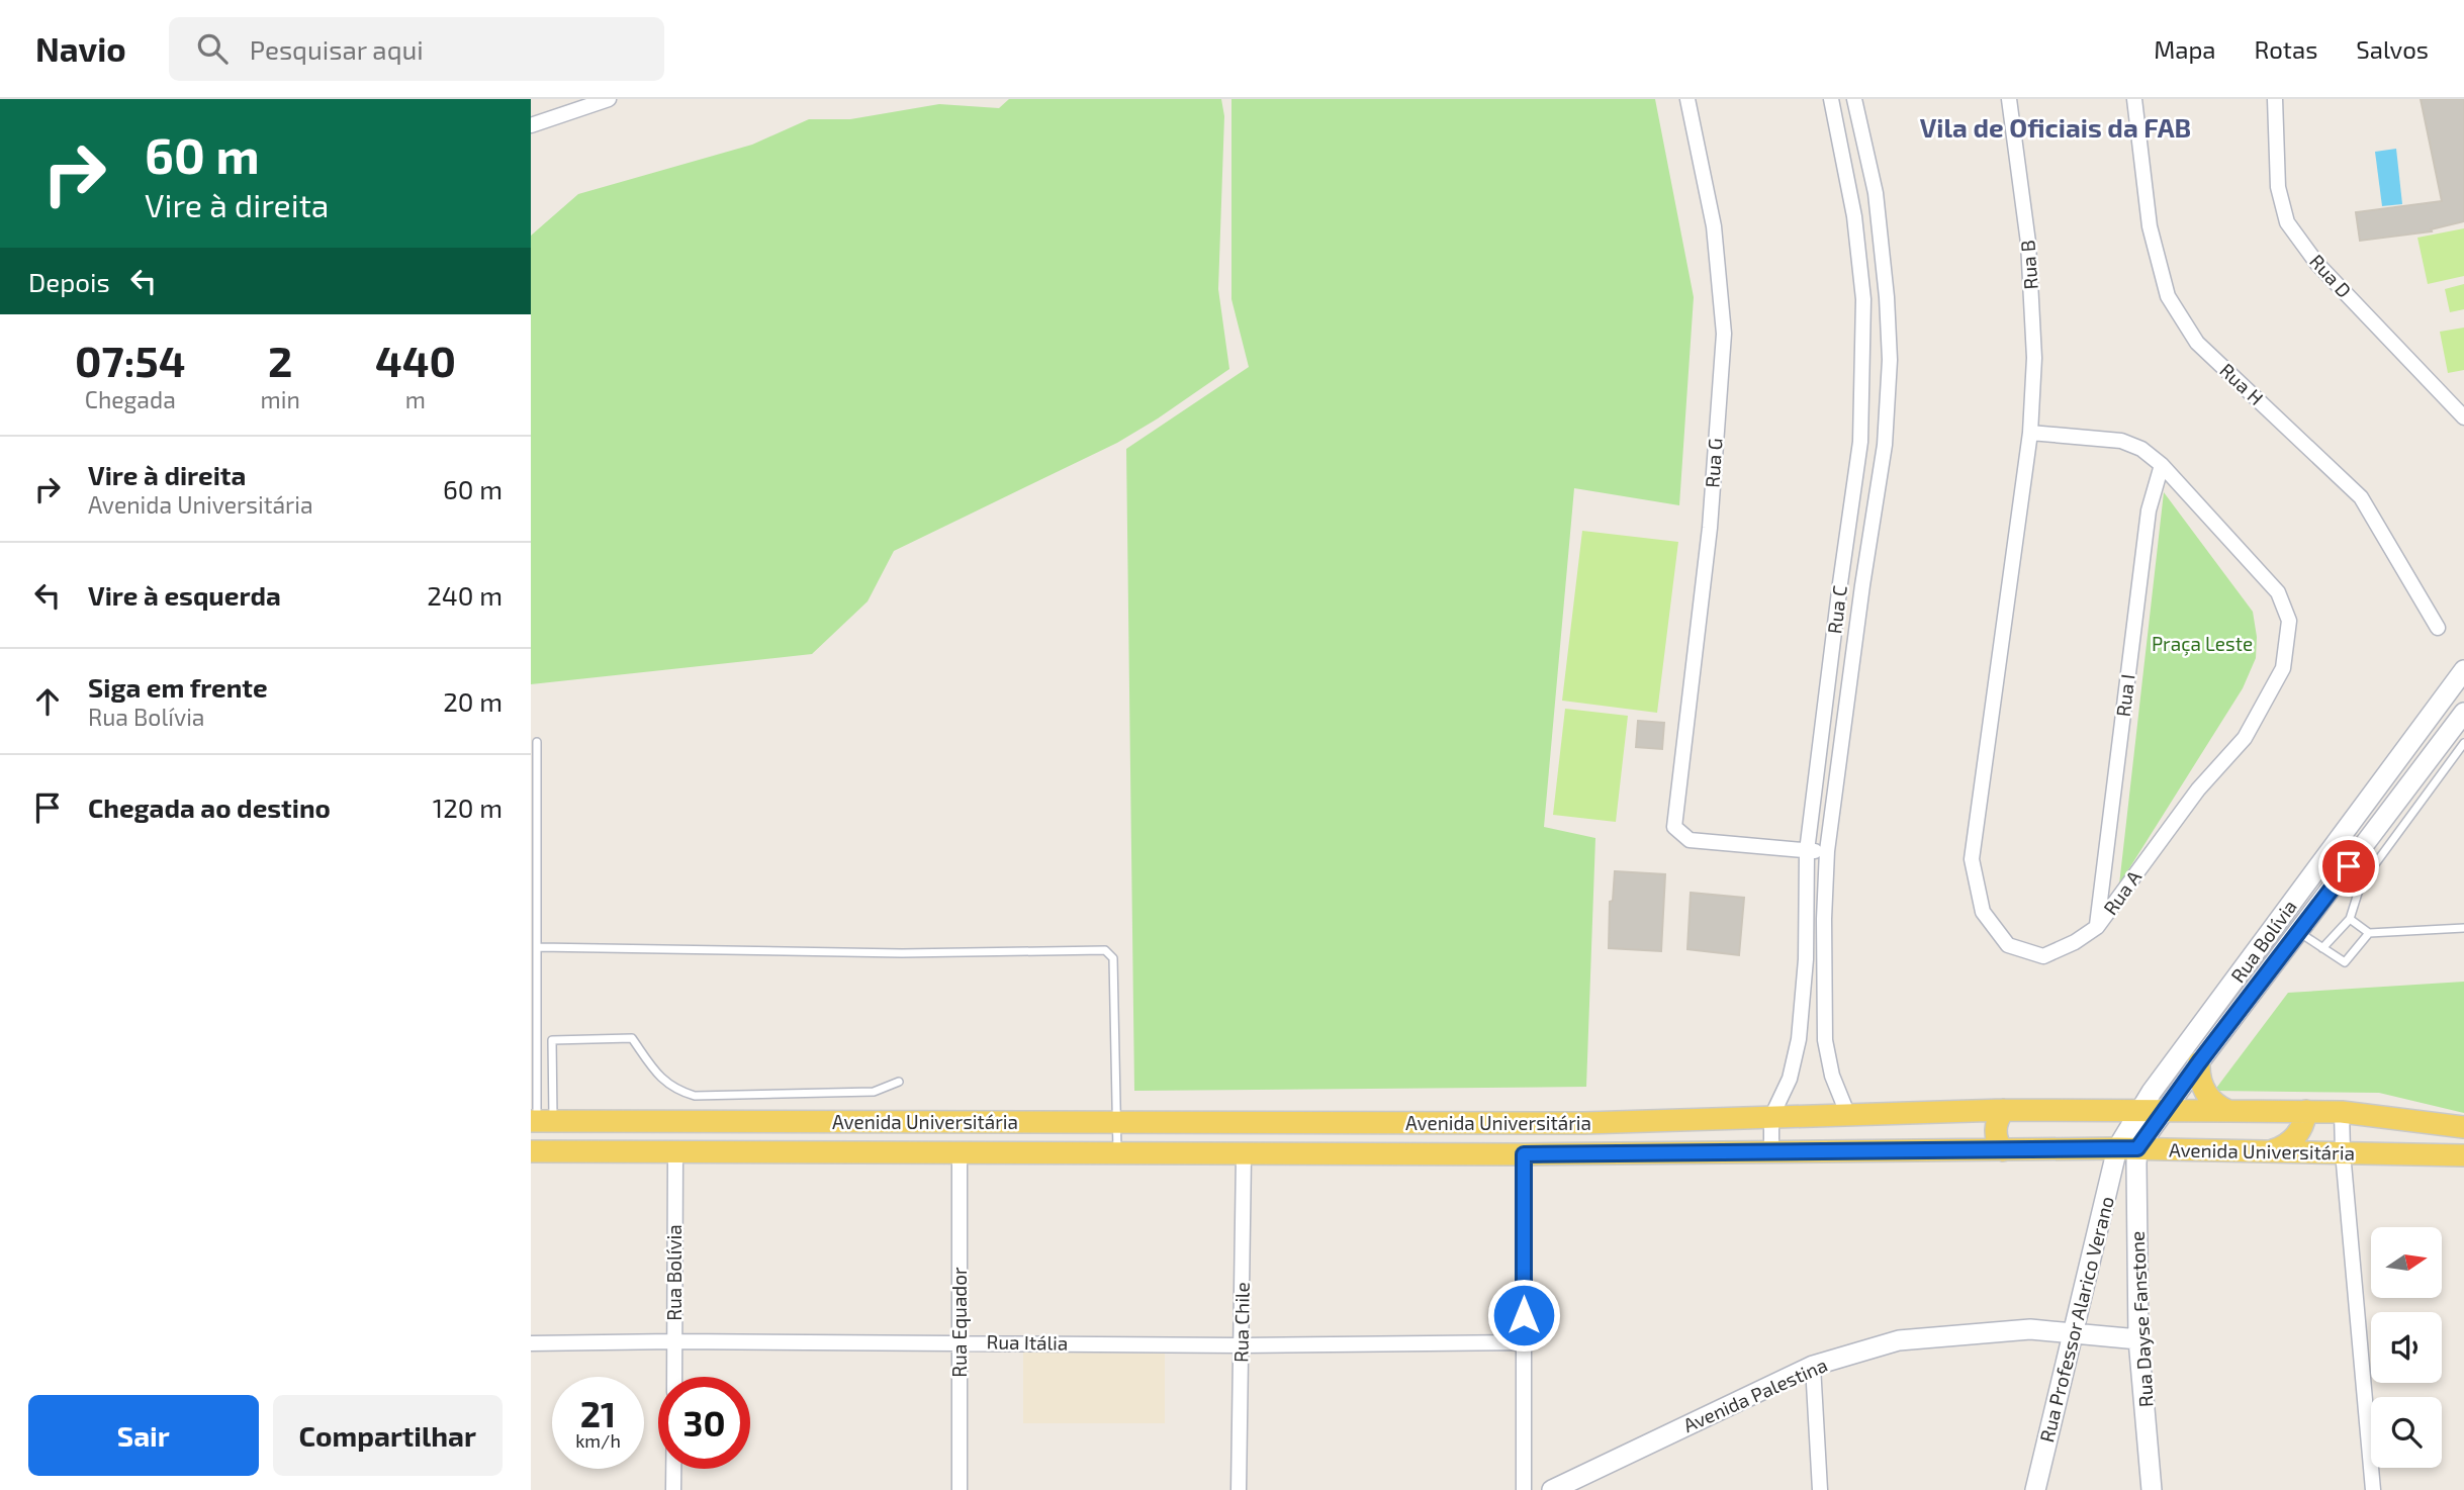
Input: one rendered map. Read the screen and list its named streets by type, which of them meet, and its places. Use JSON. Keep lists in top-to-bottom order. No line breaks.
{"streets":{"main road":["Rua Bolívia","Avenida Universitária","Rua Professor Alarico Verano","Rua Dayse Fanstone","Avenida Palestina"],"street":["Rua B","Rua D","Rua H","Rua G","Rua C","Rua I","Rua A","Rua Equador","Rua Chile","Rua Itália"]},"crossings":[["Rua B","Rua A"],["Rua G","Rua C"],["Rua C","Avenida Universitária"],["Rua I","Rua A"],["Rua Bolívia","Avenida Universitária"],["Rua Bolívia","Rua Professor Alarico Verano"],["Rua Bolívia","Rua Dayse Fanstone"],["Rua Bolívia","Rua Itália"],["Avenida Universitária","Rua Professor Alarico Verano"],["Avenida Universitária","Rua Dayse Fanstone"],["Avenida Universitária","Rua Equador"],["Avenida Universitária","Rua Chile"],["Rua Professor Alarico Verano","Rua Dayse Fanstone"],["Rua Professor Alarico Verano","Avenida Palestina"],["Rua Dayse Fanstone","Avenida Palestina"],["Rua Equador","Rua Itália"],["Rua Chile","Rua Itália"]],"districts":["Vila de Oficiais da FAB"],"parks":["Praça Leste"],"north":"right","page":{"header":"Navio","search":"Pesquisar aqui","nav":["Mapa","Rotas","Salvos"],"turn":["60 m","Vire à direita"],"then":"Depois","eta":["07:54","Chegada","2","min","440","m"],"list":[{"name":"Vire à direita","note":"Avenida Universitária","value":"60 m"},{"name":"Vire à esquerda","value":"240 m"},{"name":"Siga em frente","note":"Rua Bolívia","value":"20 m"},{"name":"Chegada ao destino","value":"120 m"}],"speed":"21 km/h","limit":"30","buttons":["Sair","Compartilhar"]}}
